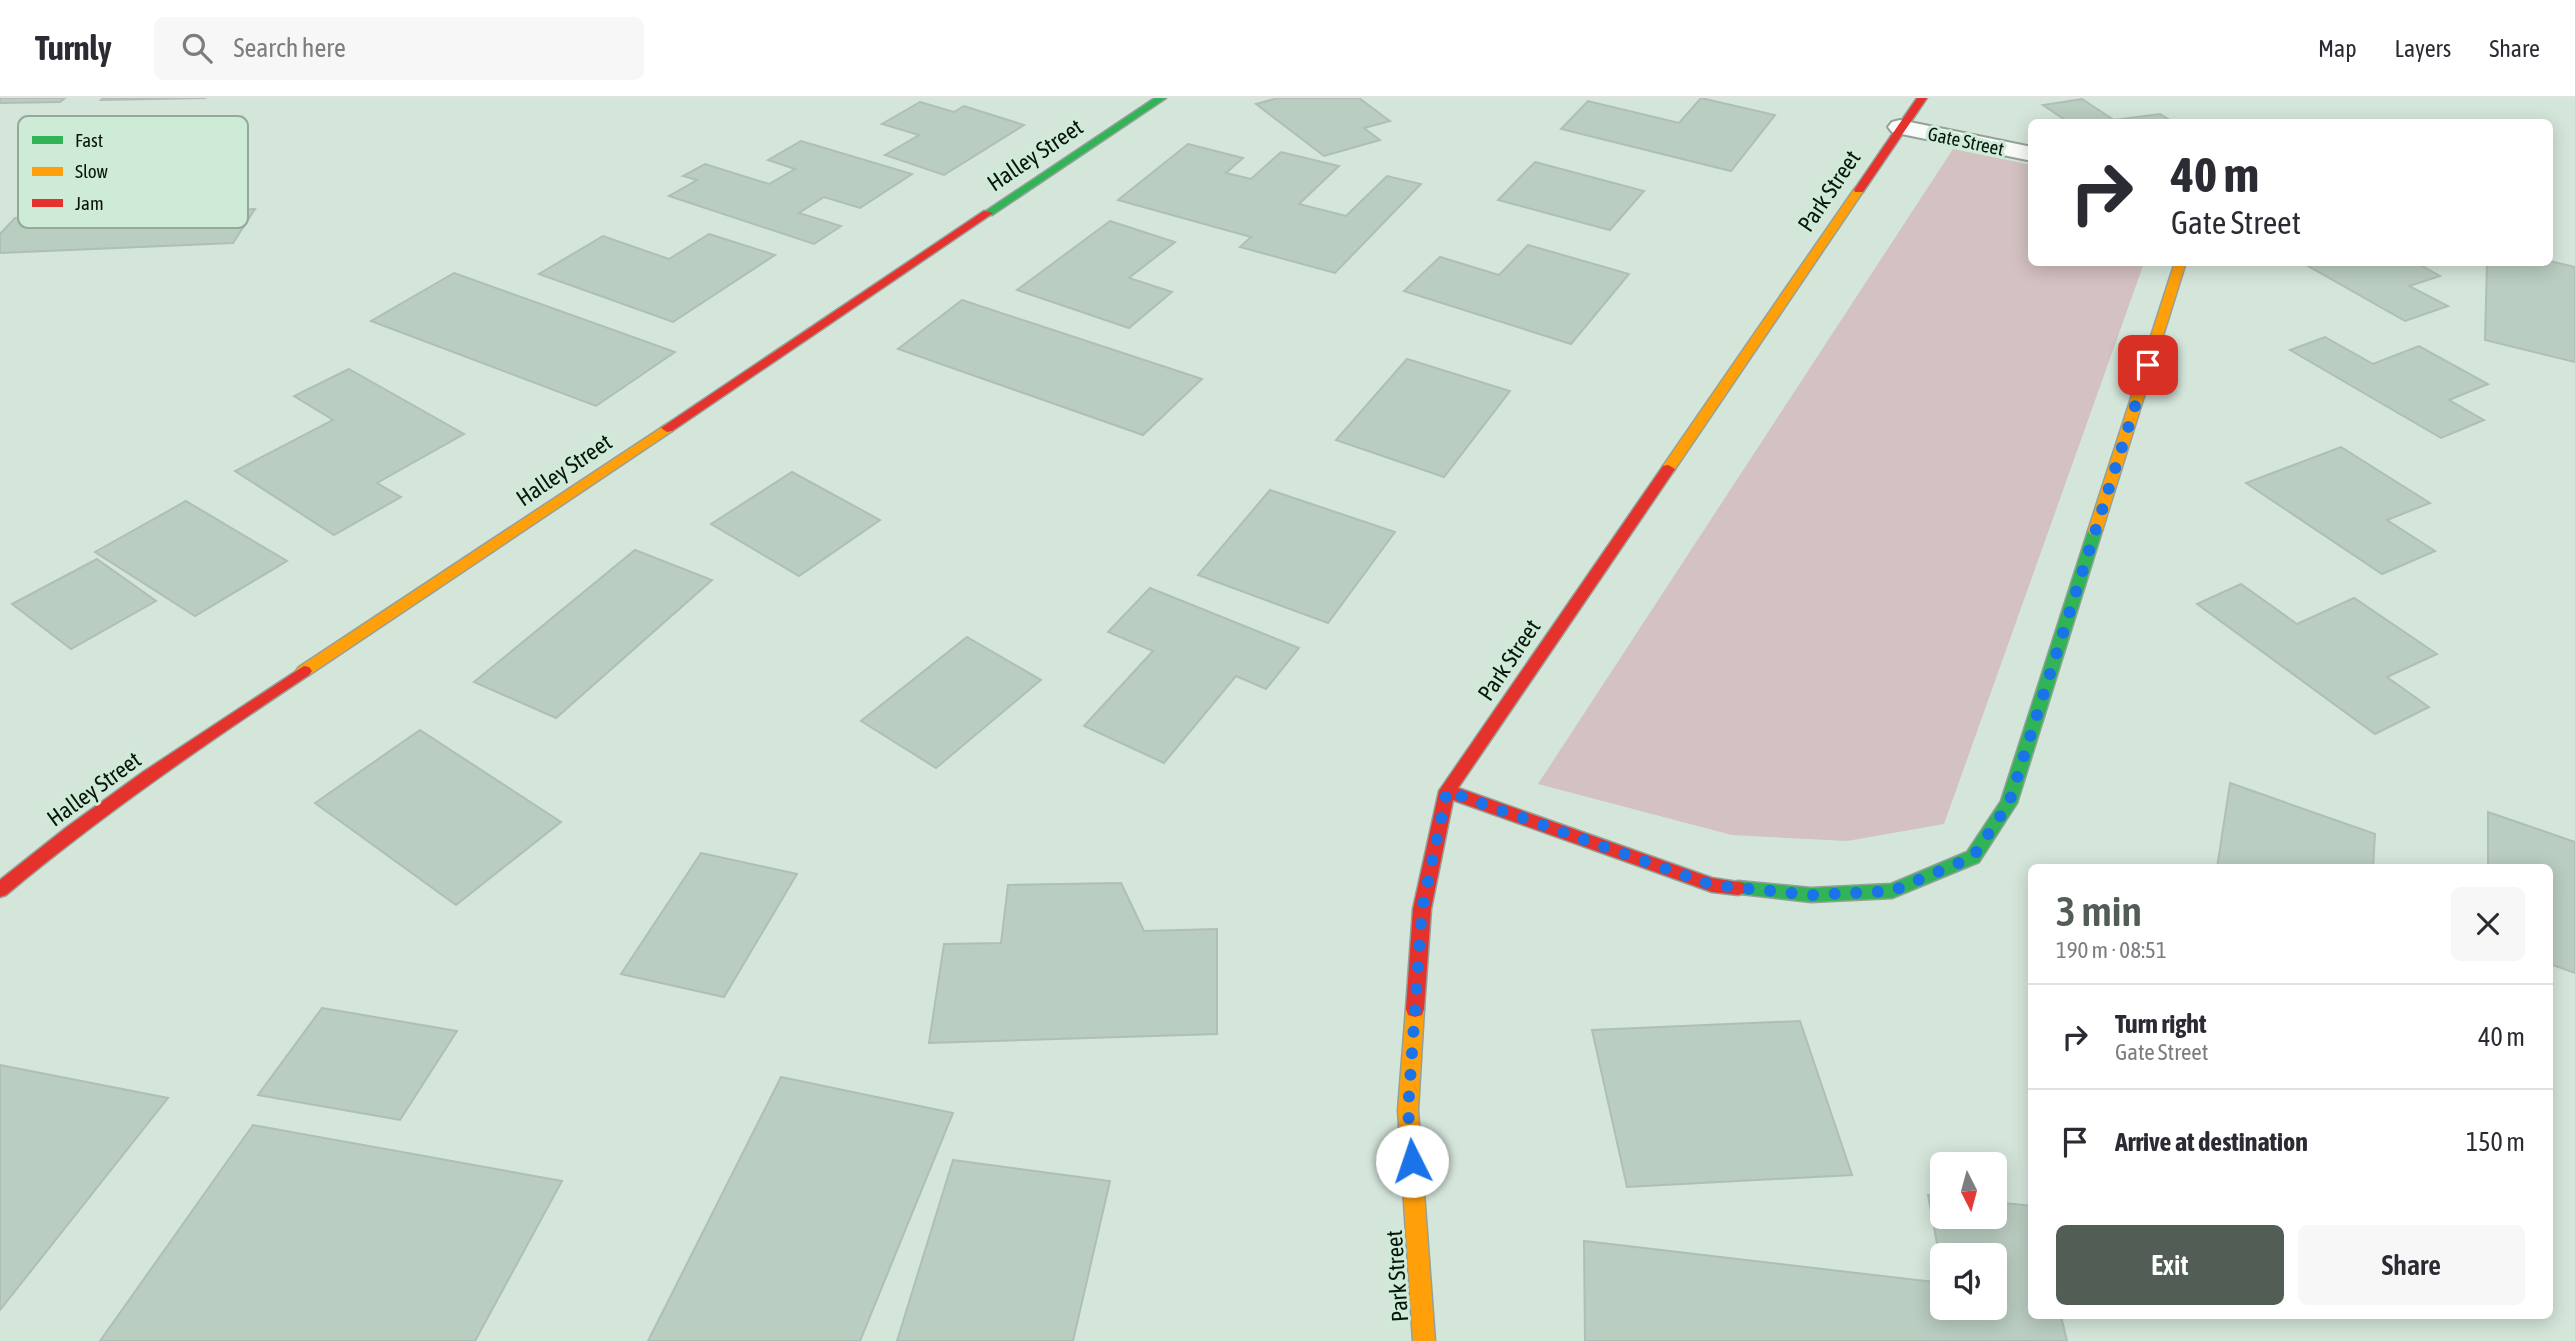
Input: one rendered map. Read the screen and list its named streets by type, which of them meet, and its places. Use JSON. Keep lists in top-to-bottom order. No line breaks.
{"streets":{"street":["Gate Street","Halley Street","Park Street"]},"crossings":[["Gate Street","Park Street"]],"legend":["Fast","Slow","Jam"],"north":"bottom","page":{"header":"Turnly","search":"Search here","nav":["Map","Layers","Share"],"turn":["40 m","Gate Street"],"heading":["3 min","190 m · 08:51"],"list":[{"name":"Turn right","note":"Gate Street","value":"40 m"},{"name":"Arrive at destination","value":"150 m"}],"buttons":["Exit","Share"]}}
